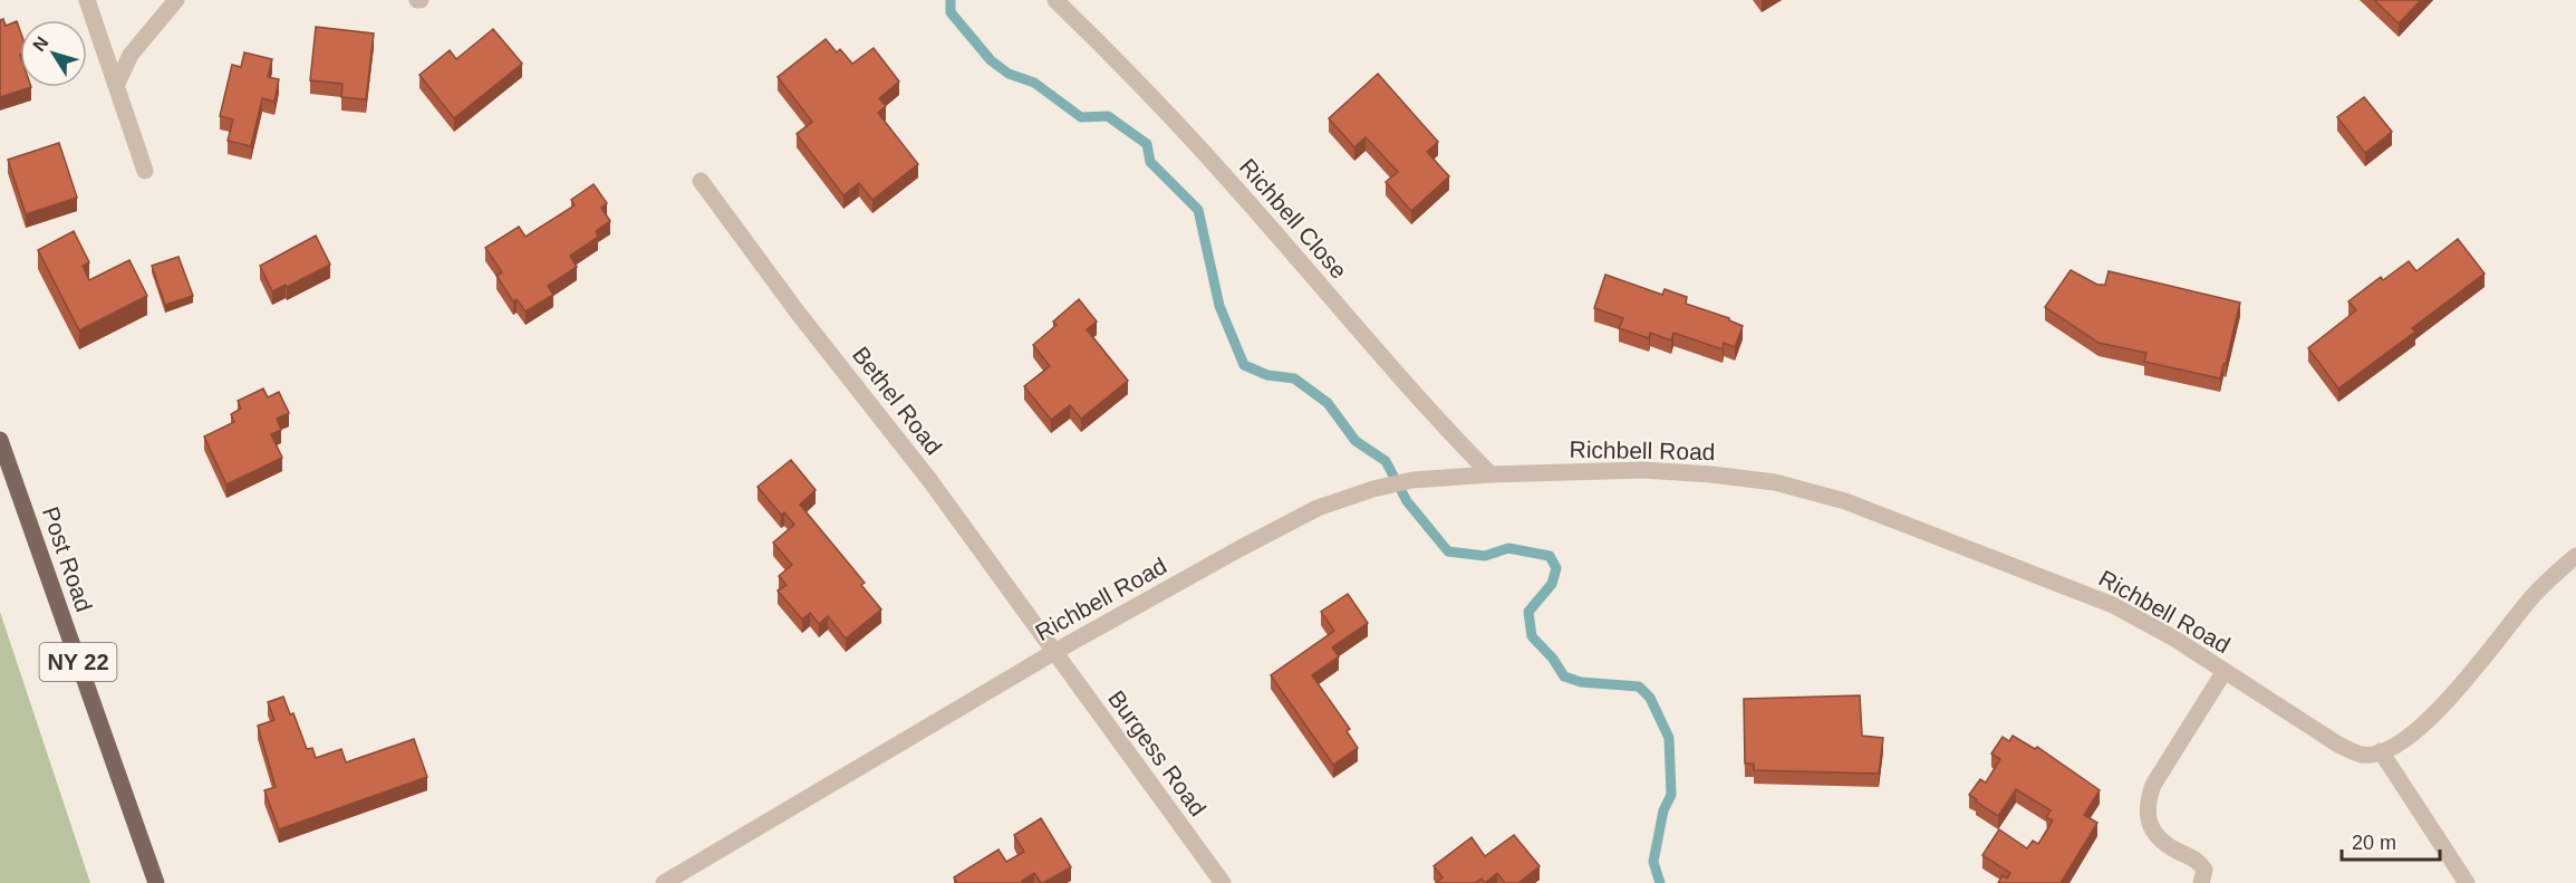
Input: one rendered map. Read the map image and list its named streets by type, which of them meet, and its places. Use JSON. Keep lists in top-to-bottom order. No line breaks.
{"streets":{"main road":["Post Road","NY 22"],"street":["Richbell Close","Bethel Road","Richbell Road","Burgess Road"]},"crossings":[["Richbell Close","Richbell Road"],["Bethel Road","Richbell Road"],["Bethel Road","Burgess Road"],["Richbell Road","Burgess Road"]],"scale_bar":"20 m","north":"top left"}
